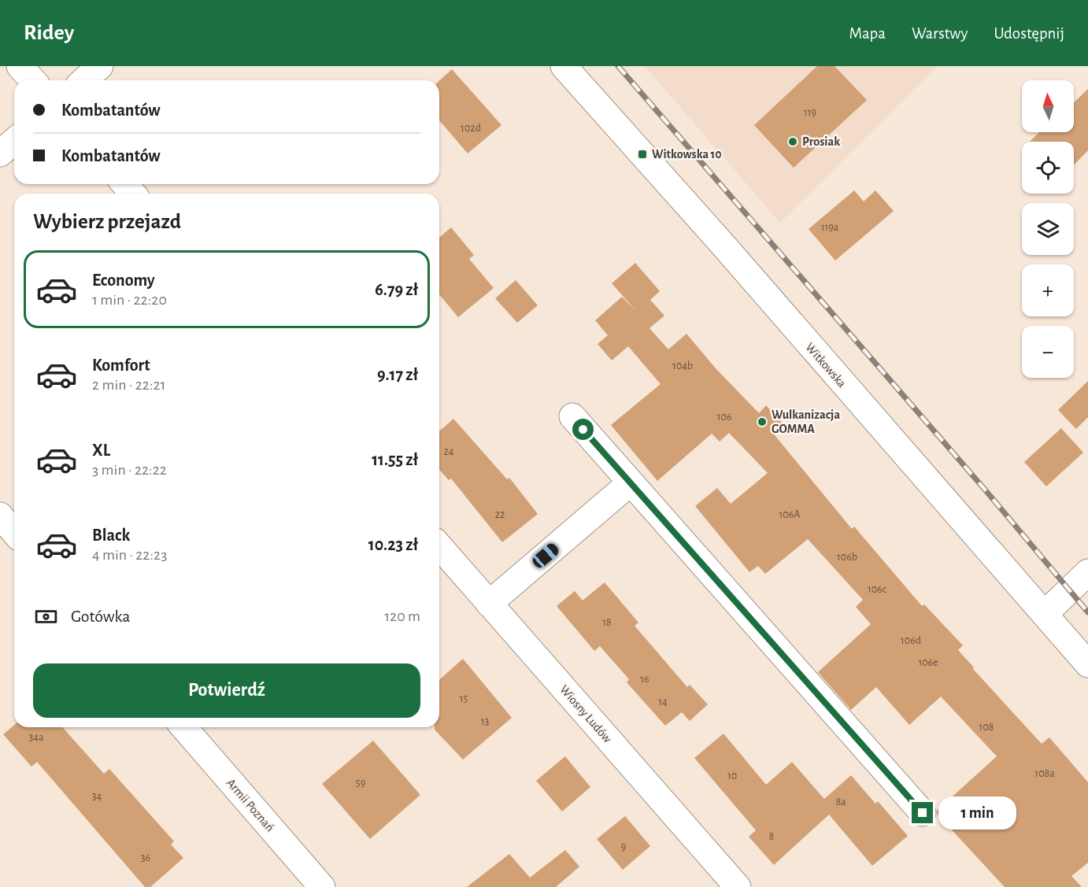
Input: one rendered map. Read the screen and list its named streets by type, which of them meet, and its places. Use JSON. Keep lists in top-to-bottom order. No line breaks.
{"streets":{"street":["Witkowska","Wiosny Ludów","Armii Poznań"]},"places":{"other":["Prosiak","Wulkanizacja GOMMA"],"transit":["Witkowska 10"]},"house_numbers":["119","102d","119a","104b","106","24","22","106A","106b","106c","18","106d","106e","16","15","14","13","108","34a","108a","10","59","34","8a","8","9","36"],"north":"top","page":{"header":"Ridey","nav":["Mapa","Warstwy","Udostępnij"],"map_buttons":["+","−"],"banner":["Kombatantów","Kombatantów"],"heading":"Wybierz przejazd","list":[{"name":"Economy","note":"1 min · 22:20","value":"6.79 zł"},{"name":"Komfort","note":"2 min · 22:21","value":"9.17 zł"},{"name":"XL","note":"3 min · 22:22","value":"11.55 zł"},{"name":"Black","note":"4 min · 22:23","value":"10.23 zł"}],"pay":["Gotówka","120 m"],"buttons":"Potwierdź","bubble":"1 min"}}
